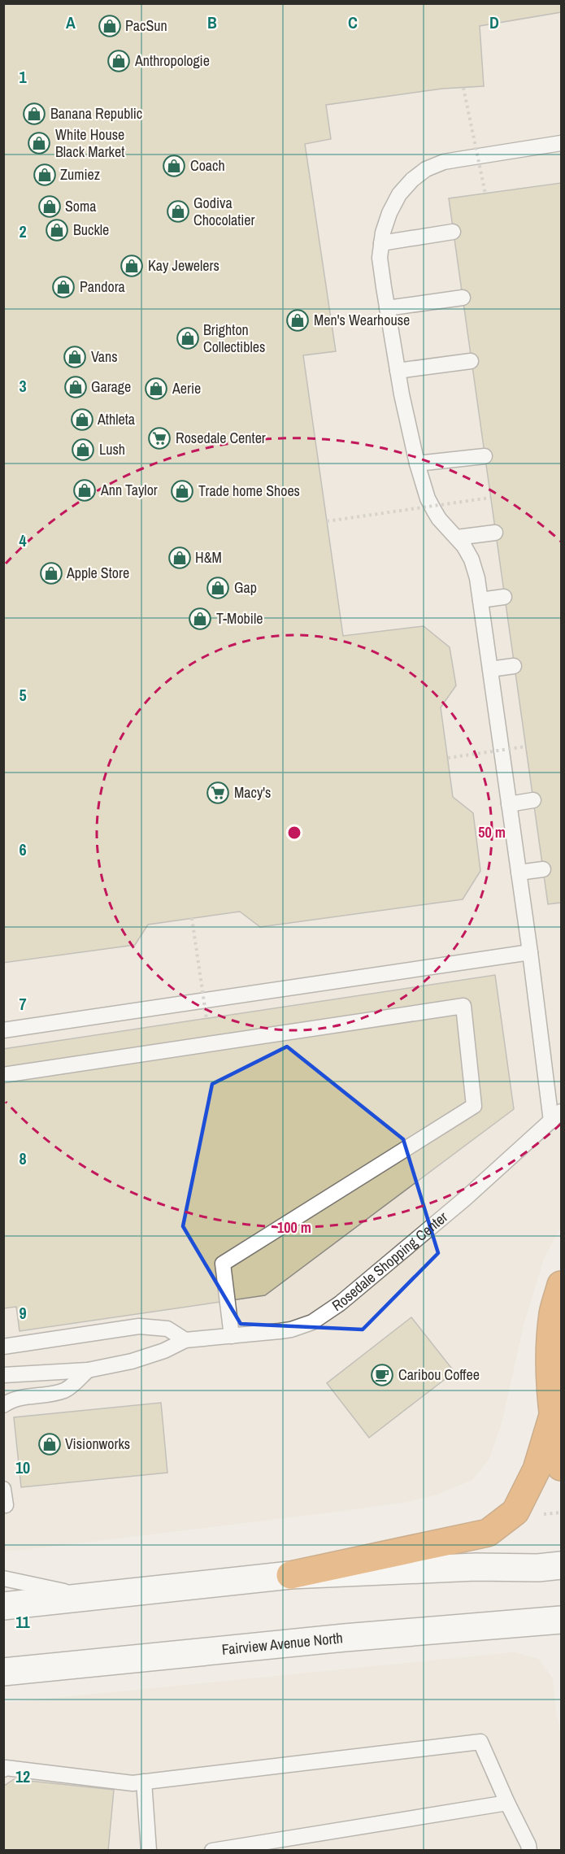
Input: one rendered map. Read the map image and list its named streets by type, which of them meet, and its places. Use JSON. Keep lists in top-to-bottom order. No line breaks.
{"streets":{"street":["Fairview Avenue North"],"lane":["Rosedale Shopping Center"]},"places":{"shop":["PacSun","Anthropologie","Banana Republic","White House Black Market","Coach","Zumiez","Soma","Godiva Chocolatier","Buckle","Kay Jewelers","Pandora","Men's Wearhouse","Brighton Collectibles","Vans","Garage","Aerie","Athleta","Lush","Ann Taylor","Trade home Shoes","H&M","Apple Store","Gap","T-Mobile","Visionworks"],"supermarket":["Rosedale Center","Macy's"],"cafe":["Caribou Coffee"]},"grid":{"columns":["A","B","C","D"],"rows":["1","2","3","4","5","6","7","8","9","10","11","12"]},"rings":["50 m","100 m"]}
